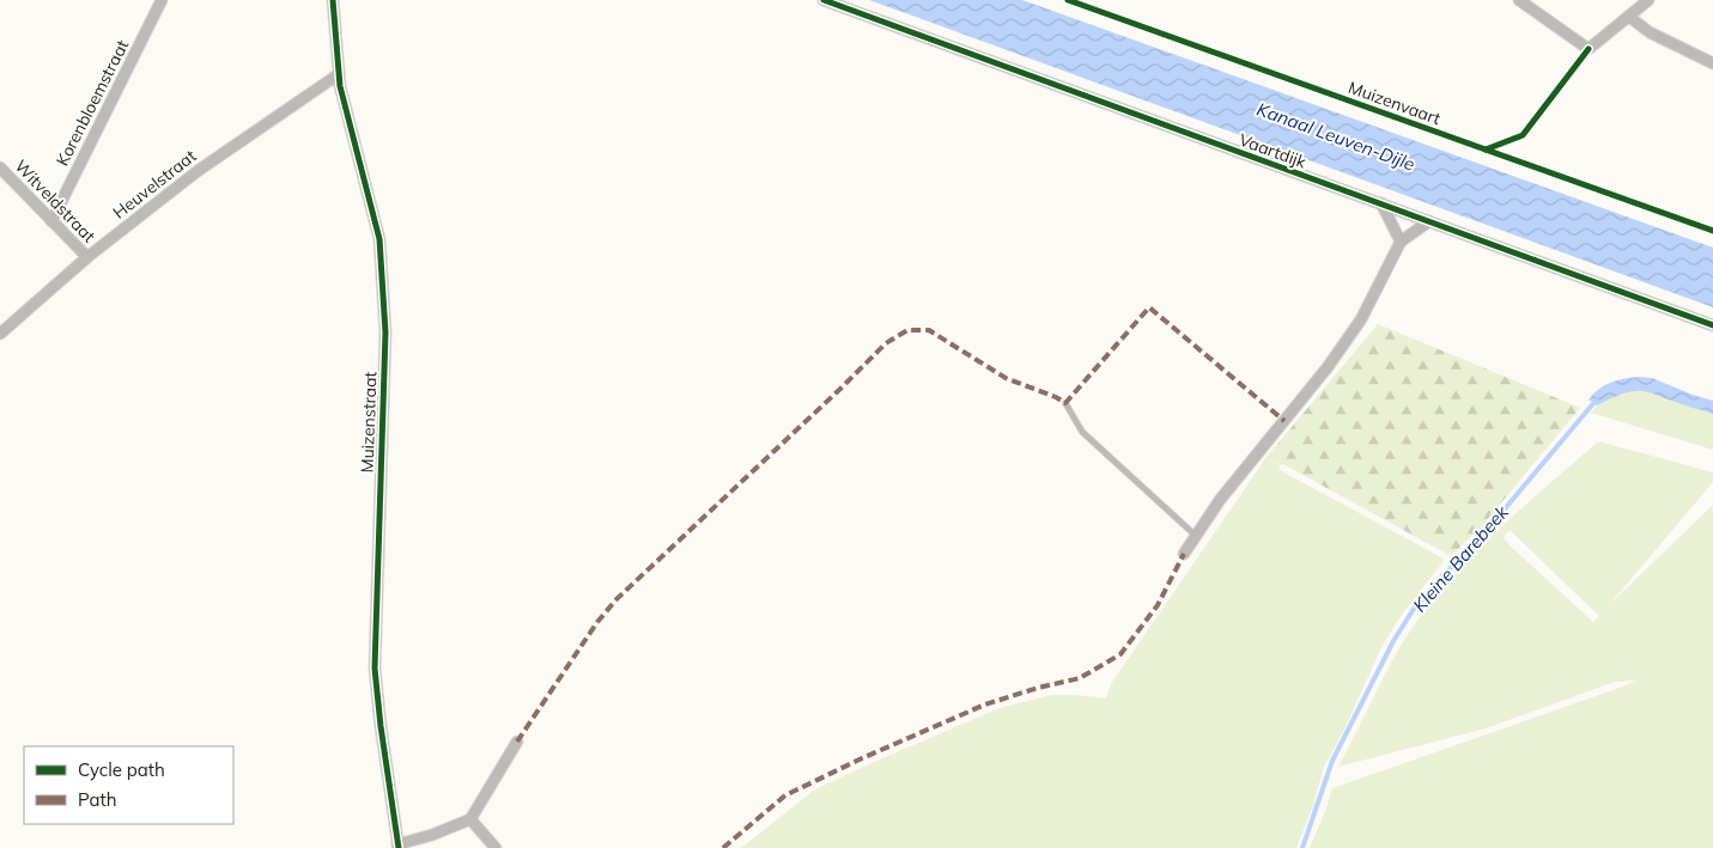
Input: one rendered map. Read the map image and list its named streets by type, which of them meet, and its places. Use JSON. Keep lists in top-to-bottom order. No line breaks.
{"streets":{"street":["Korenbloemstraat","Vaartdijk","Heuvelstraat","Witveldstraat","Muizenstraat"],"lane":["Muizenvaart"]},"crossings":[["Korenbloemstraat","Witveldstraat"],["Heuvelstraat","Witveldstraat"],["Heuvelstraat","Muizenstraat"]],"water":["Kanaal Leuven-Dijle","Kleine Barebeek"],"legend":["Cycle path","Path"]}
